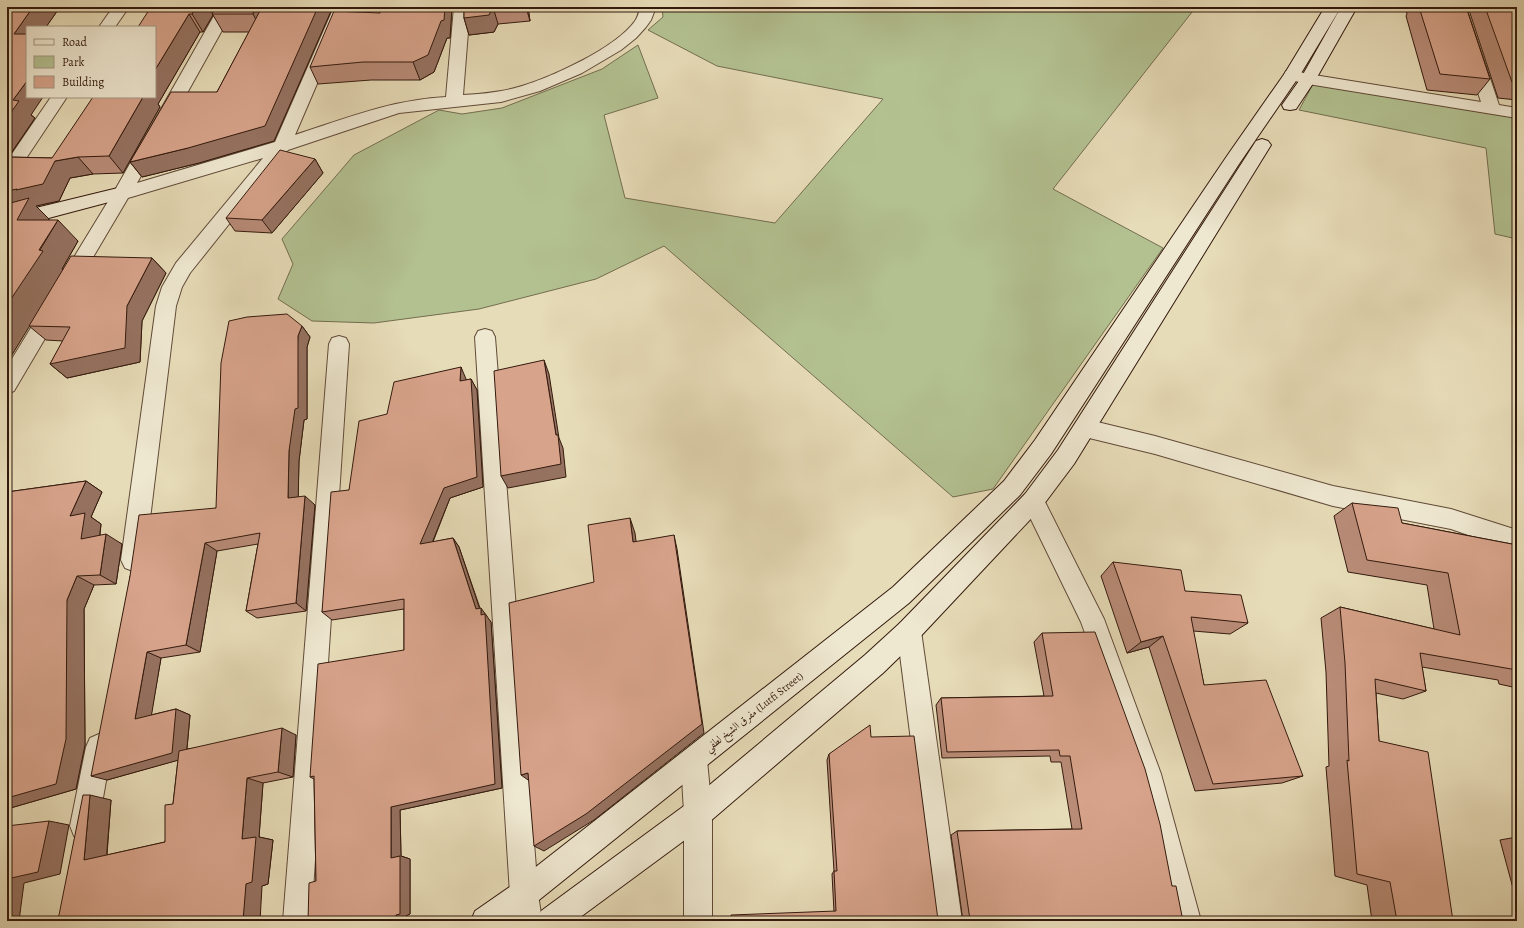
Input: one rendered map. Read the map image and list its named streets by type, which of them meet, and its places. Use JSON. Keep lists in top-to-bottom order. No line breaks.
{"streets":{"street":["مفرق الشيخ لطفي (Lutfi Street)"]},"legend":["Road","Park","Building"]}
